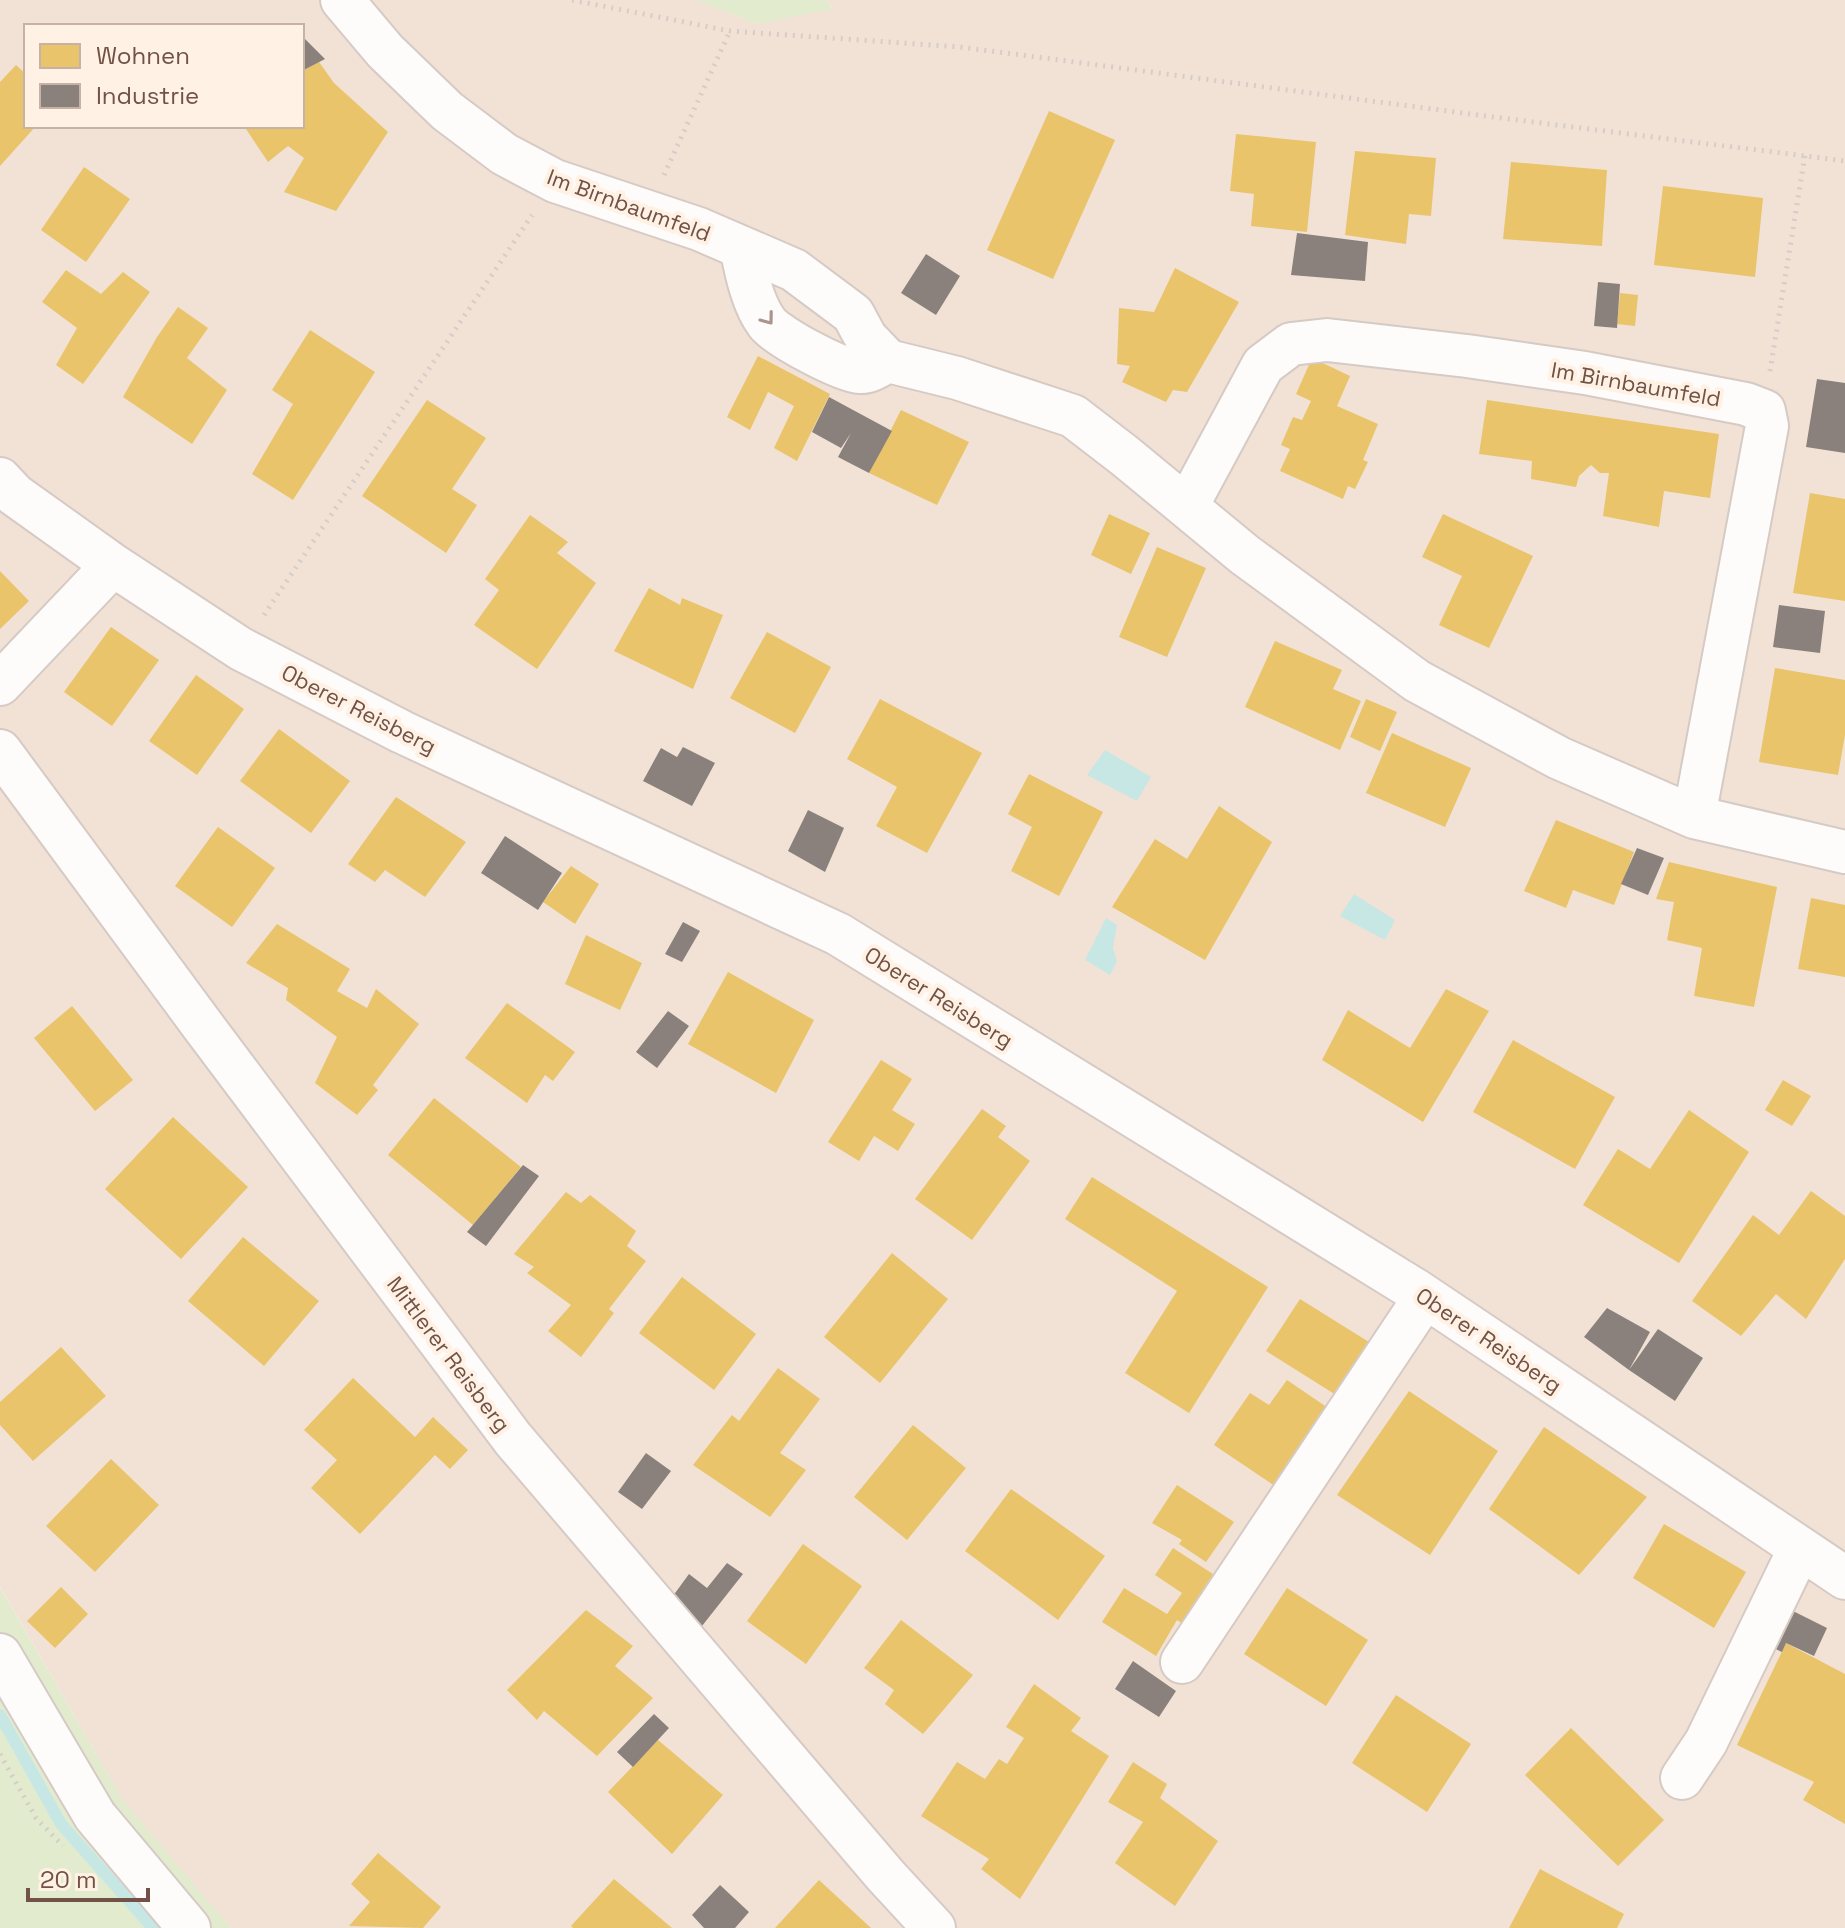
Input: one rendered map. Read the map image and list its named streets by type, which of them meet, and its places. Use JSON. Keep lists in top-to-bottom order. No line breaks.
{"streets":{"street":["Im Birnbaumfeld","Oberer Reisberg","Mittlerer Reisberg"]},"legend":["Wohnen","Industrie"],"scale_bar":"20 m"}
